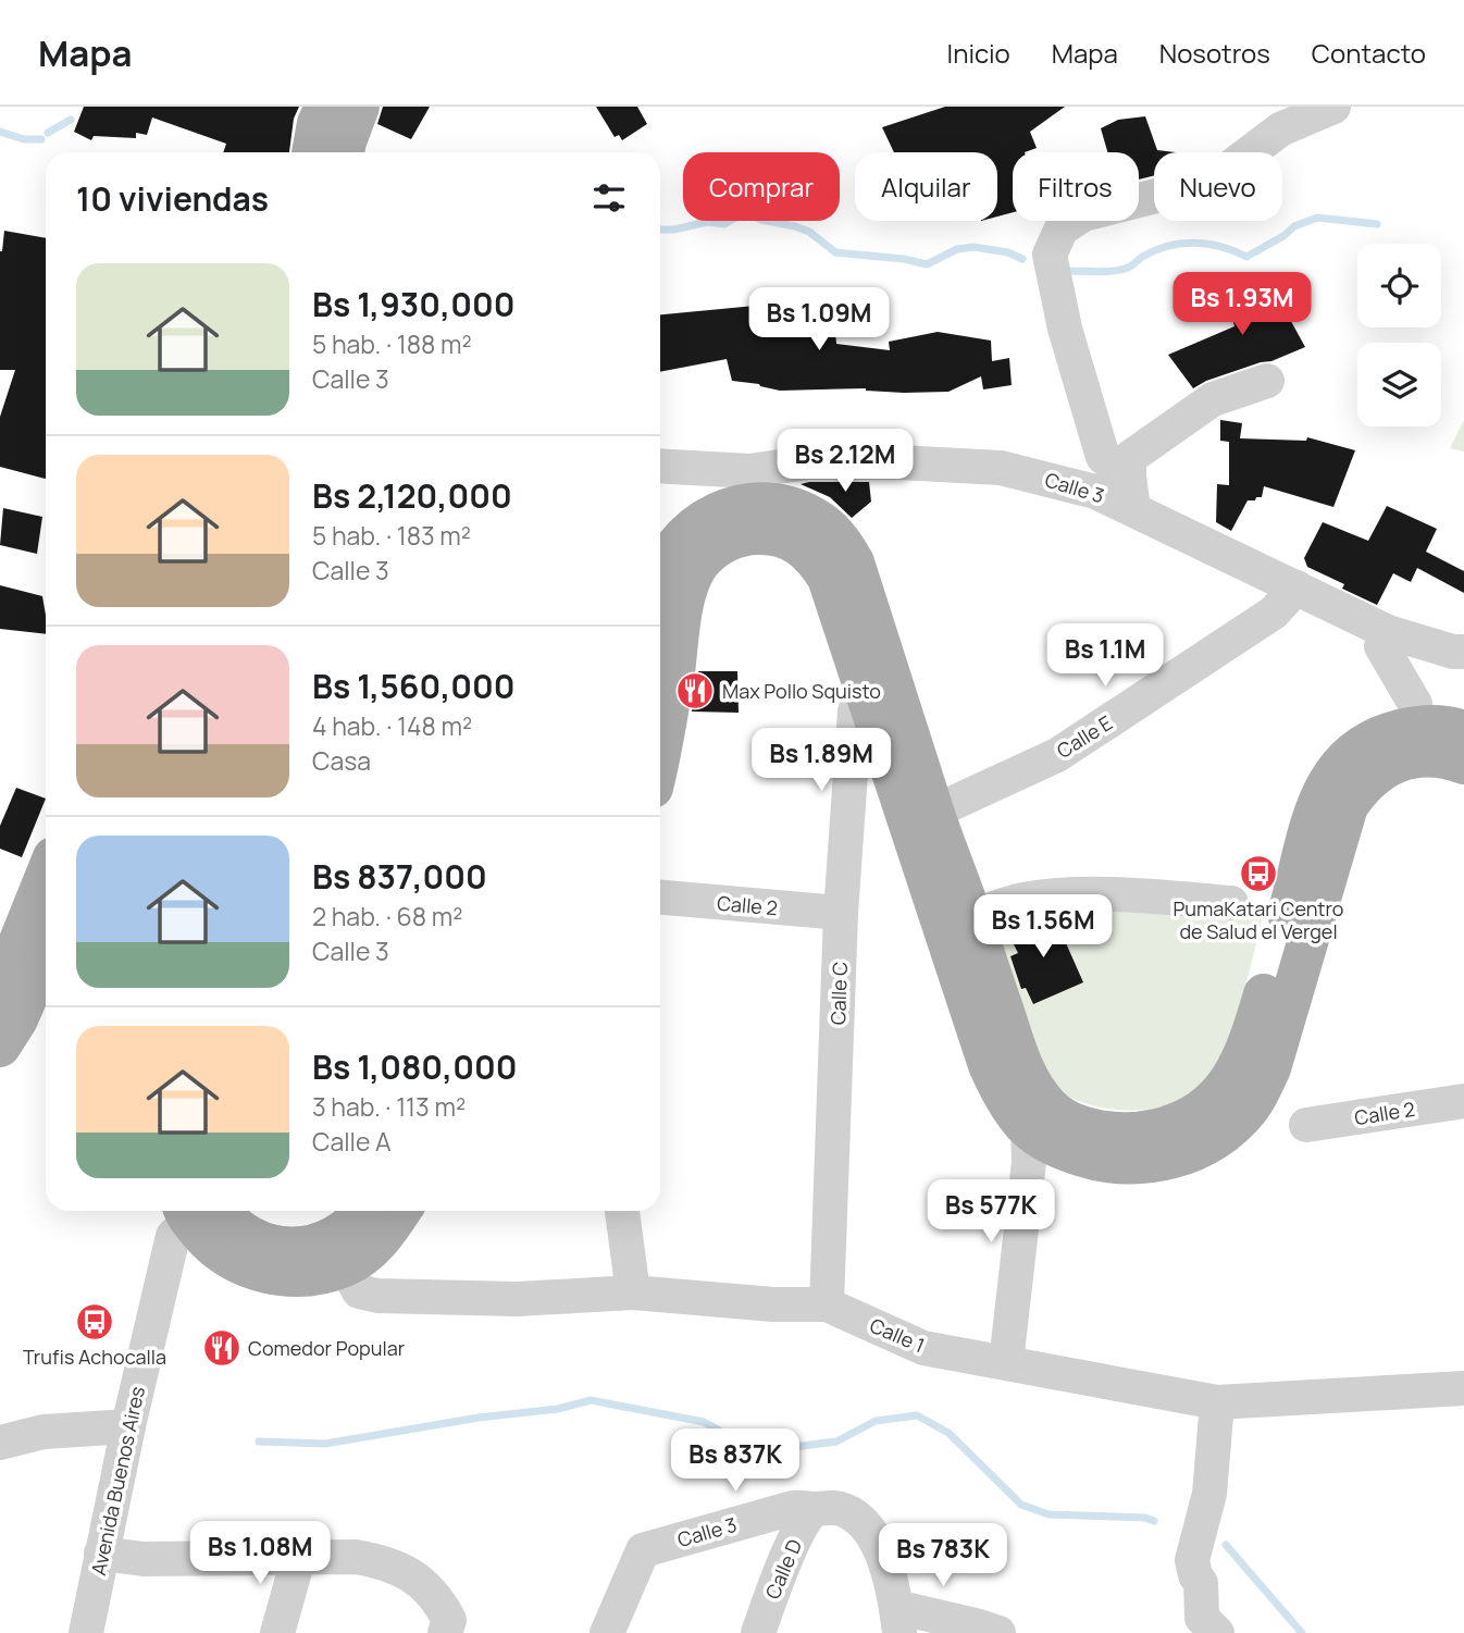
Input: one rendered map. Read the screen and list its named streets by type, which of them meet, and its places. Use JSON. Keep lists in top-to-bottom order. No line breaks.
{"streets":{"street":["Calle 3","Calle E","Calle 2","Calle C","Calle 1","Avenida Buenos Aires","Calle D"]},"crossings":[["Calle 3","Calle E"],["Calle 3","Calle D"],["Calle 2","Calle C"],["Calle C","Calle 1"]],"places":{"restaurant":["Max Pollo Squisto","Comedor Popular"],"bus stop":["PumaKatari Centro de Salud el Vergel","Trufis Achocalla"]},"page":{"header":"Mapa","nav":["Inicio","Mapa","Nosotros","Contacto"],"chip":["Comprar","Alquilar","Filtros","Nuevo"],"heading":"10 viviendas","list":[{"name":"Bs 1,930,000","note":"5 hab. · 188 m² · Calle 3"},{"name":"Bs 2,120,000","note":"5 hab. · 183 m² · Calle 3"},{"name":"Bs 1,560,000","note":"4 hab. · 148 m² · Casa"},{"name":"Bs 837,000","note":"2 hab. · 68 m² · Calle 3"},{"name":"Bs 1,080,000","note":"3 hab. · 113 m² · Calle A"}],"price":["Bs 1.93M","Bs 1.09M","Bs 2.12M","Bs 1.1M","Bs 1.89M","Bs 1.56M","Bs 577K","Bs 837K","Bs 1.08M","Bs 783K"]}}
